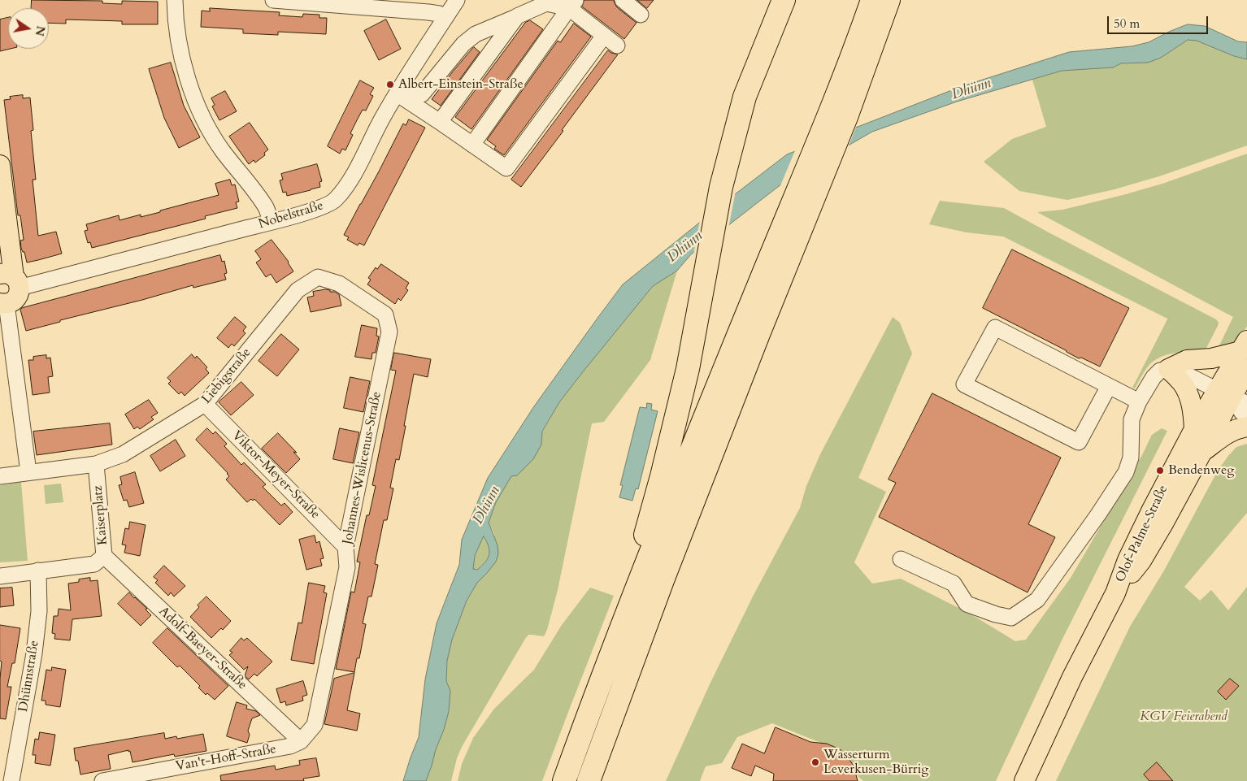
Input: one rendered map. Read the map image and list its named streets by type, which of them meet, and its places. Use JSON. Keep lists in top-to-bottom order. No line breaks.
{"streets":{"main road":["Olof-Palme-Straße"],"street":["Nobelstraße","Liebigstraße","Johannes-Wislicenus-Straße","Viktor-Meyer-Straße","Kaiserplatz","Adolf-Baeyer-Straße","Dhünnstraße","Van't-Hoff-Straße"]},"crossings":[["Liebigstraße","Johannes-Wislicenus-Straße"],["Liebigstraße","Viktor-Meyer-Straße"],["Liebigstraße","Kaiserplatz"],["Johannes-Wislicenus-Straße","Viktor-Meyer-Straße"],["Johannes-Wislicenus-Straße","Adolf-Baeyer-Straße"],["Johannes-Wislicenus-Straße","Van't-Hoff-Straße"],["Kaiserplatz","Adolf-Baeyer-Straße"],["Kaiserplatz","Dhünnstraße"],["Adolf-Baeyer-Straße","Van't-Hoff-Straße"]],"water":["Dhünn"],"parks":["KGV Feierabend"],"places":["Albert-Einstein-Straße","Bendenweg","Wasserturm Leverkusen-Bürrig"],"scale_bar":"50 m","north":"right"}
